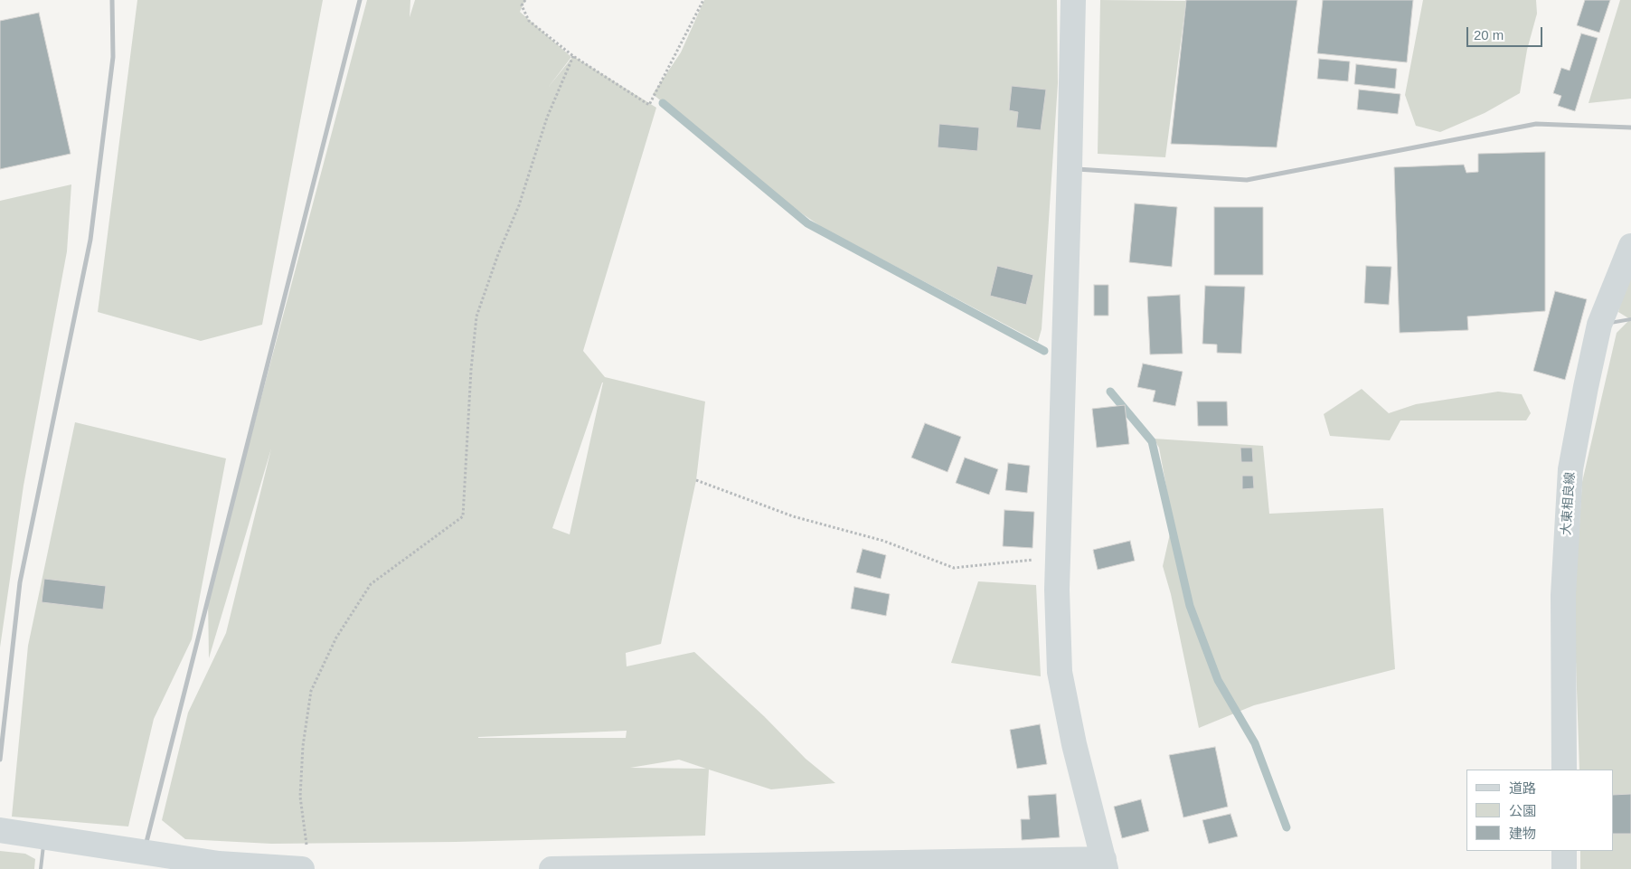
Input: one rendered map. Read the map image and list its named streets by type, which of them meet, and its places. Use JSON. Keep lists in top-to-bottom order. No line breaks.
{"streets":{"street":["大東相良線"]},"legend":["道路","公園","建物"],"scale_bar":"20 m"}
